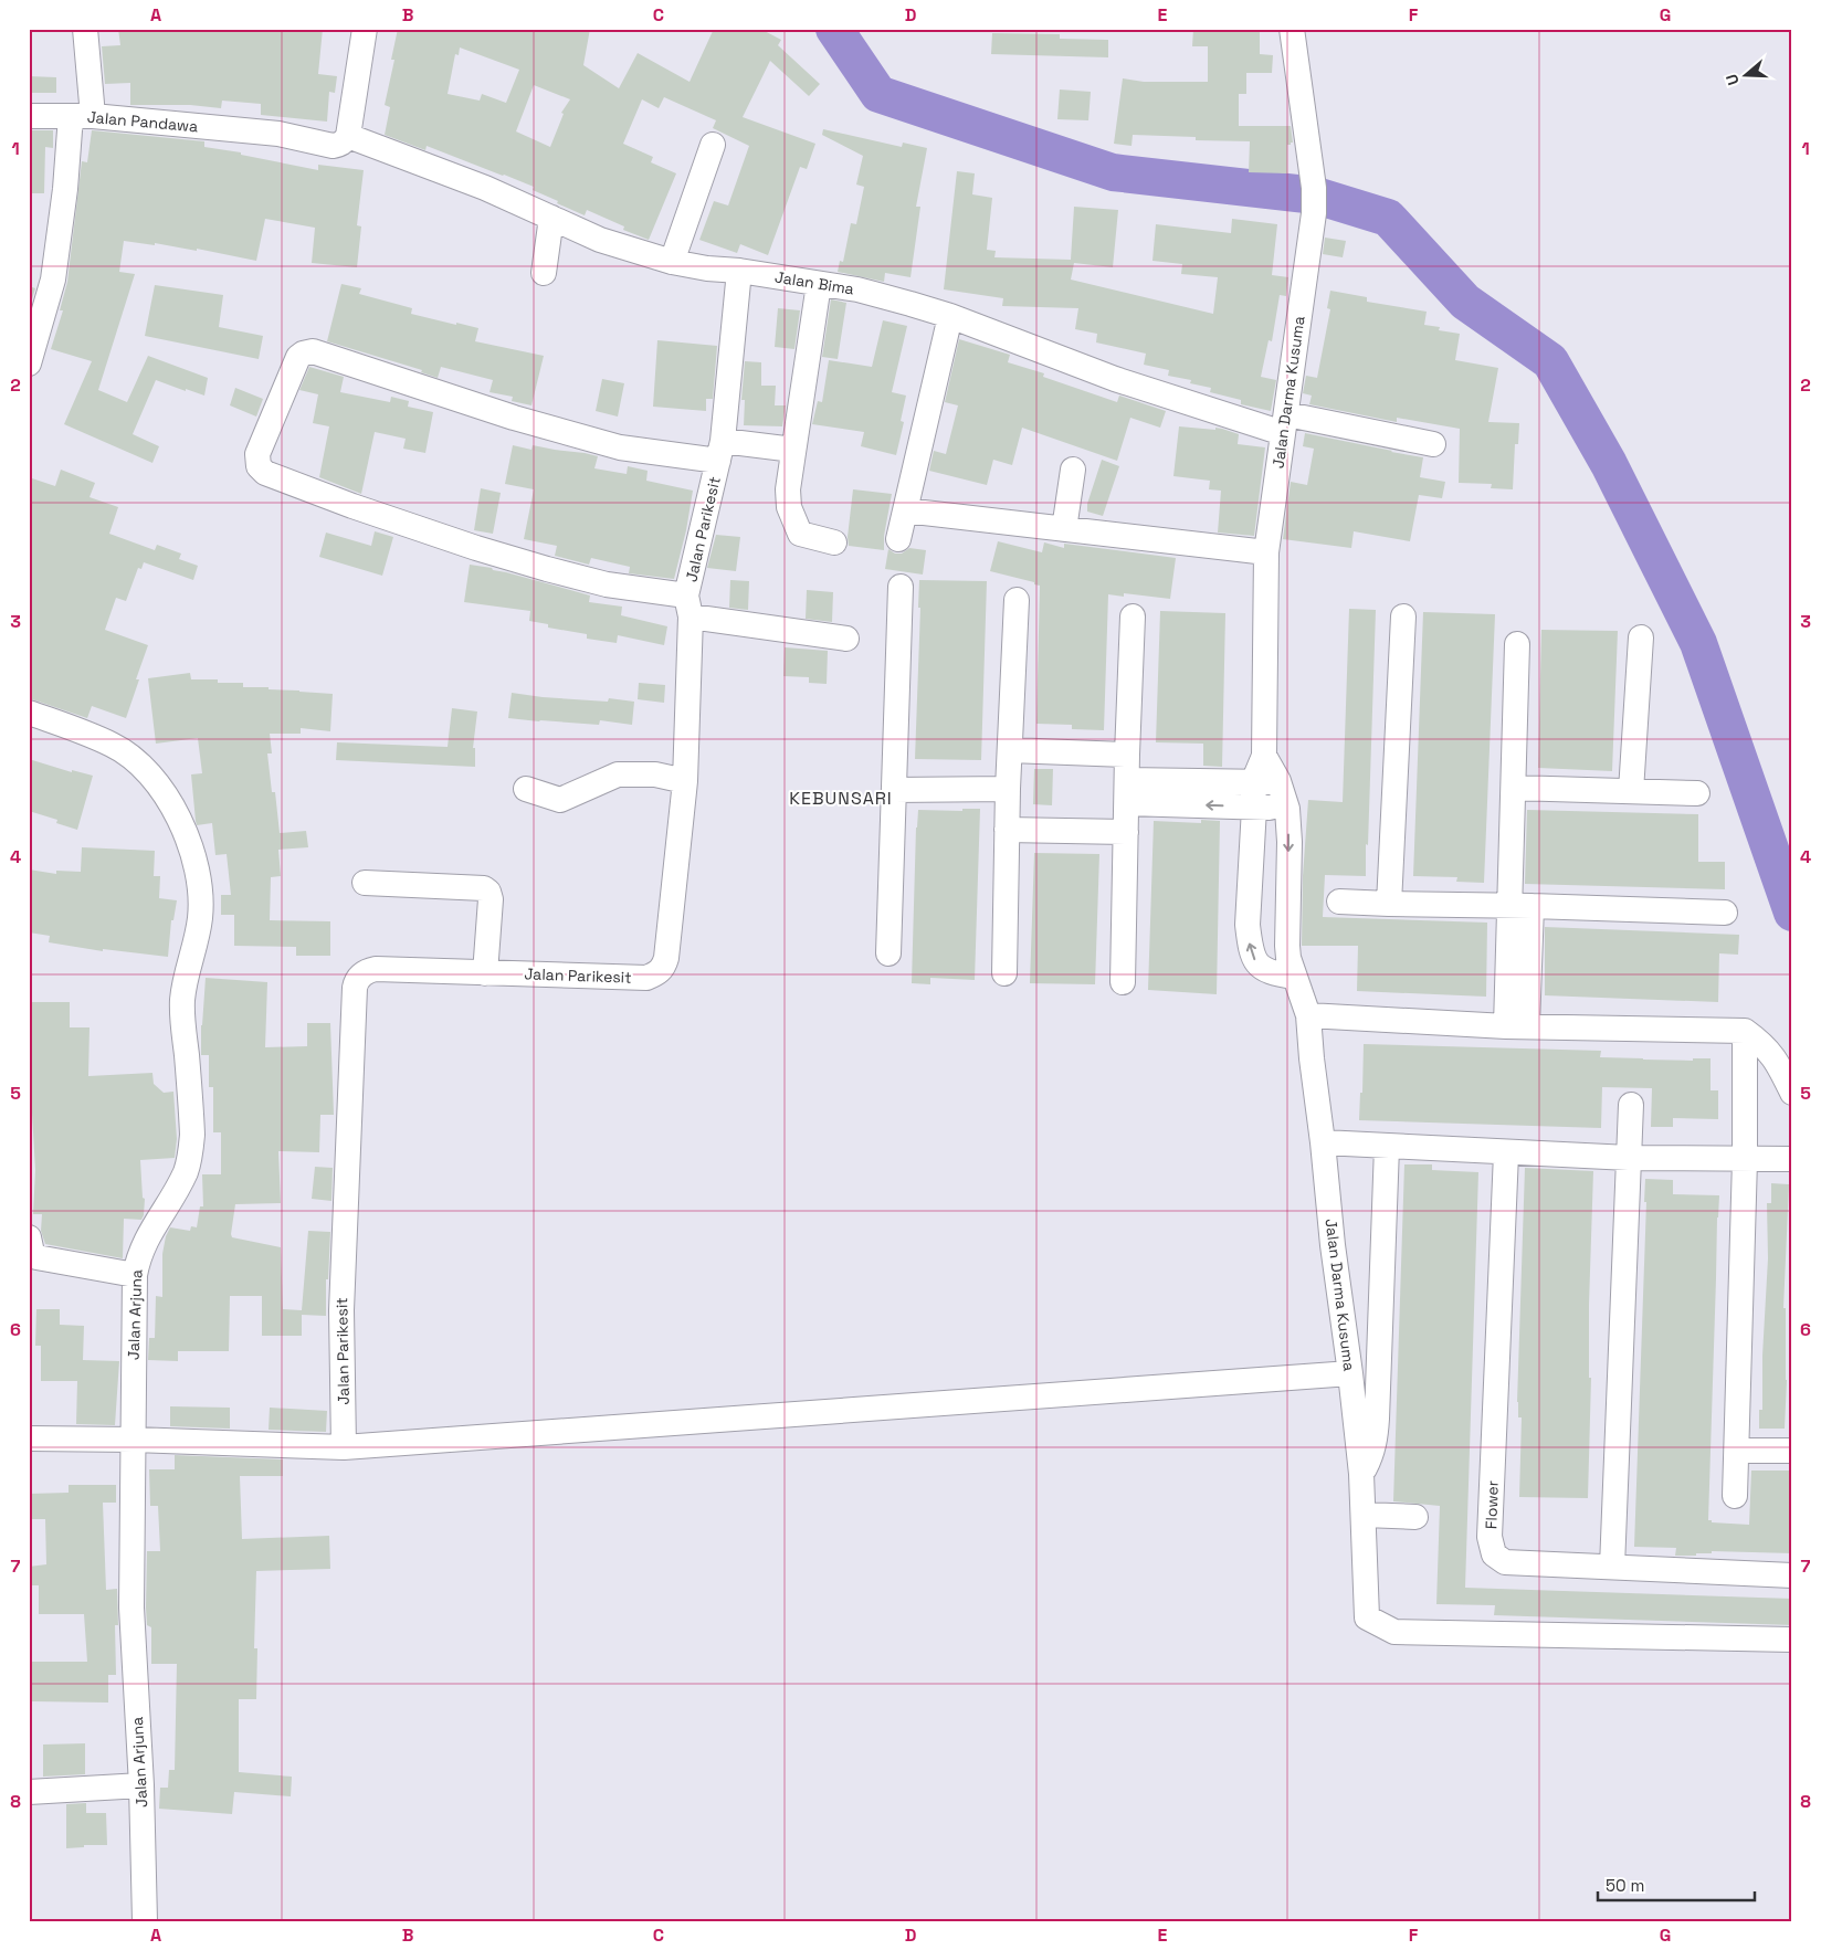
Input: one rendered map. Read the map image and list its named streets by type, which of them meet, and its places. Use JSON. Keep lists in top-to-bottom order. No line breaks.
{"streets":{"street":["Jalan Pandawa","Jalan Bima","Jalan Darma Kusuma","Jalan Parikesit","Jalan Arjuna","Flower"]},"crossings":[["Jalan Pandawa","Jalan Bima"],["Jalan Bima","Jalan Darma Kusuma"],["Jalan Bima","Jalan Parikesit"]],"districts":["KEBUNSARI"],"scale_bar":"50 m","north":"left","grid":{"columns":["A","B","C","D","E","F","G"],"rows":["1","2","3","4","5","6","7","8"]}}
